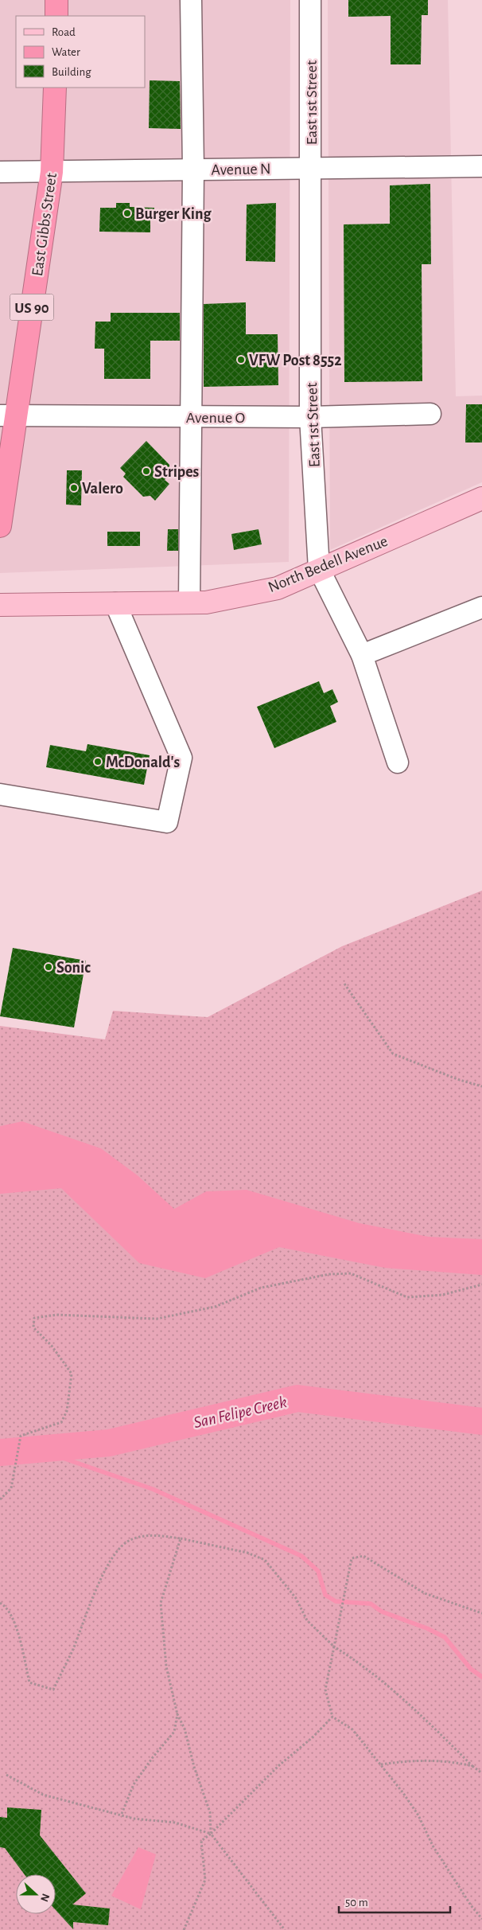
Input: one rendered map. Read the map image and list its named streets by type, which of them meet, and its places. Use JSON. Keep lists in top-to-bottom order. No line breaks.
{"streets":{"highway":["East Gibbs Street","US 90"],"main road":["North Bedell Avenue"],"street":["East 1st Street","Avenue N","Avenue O"]},"crossings":[["East 1st Street","Avenue N"],["East 1st Street","Avenue O"],["East 1st Street","North Bedell Avenue"],["Avenue N","East Gibbs Street"],["East Gibbs Street","Avenue O"]],"water":["San Felipe Creek"],"places":["Burger King","VFW Post 8552","Stripes","Valero","McDonald's","Sonic"],"legend":["Road","Water","Building"],"scale_bar":"50 m","north":"right"}
